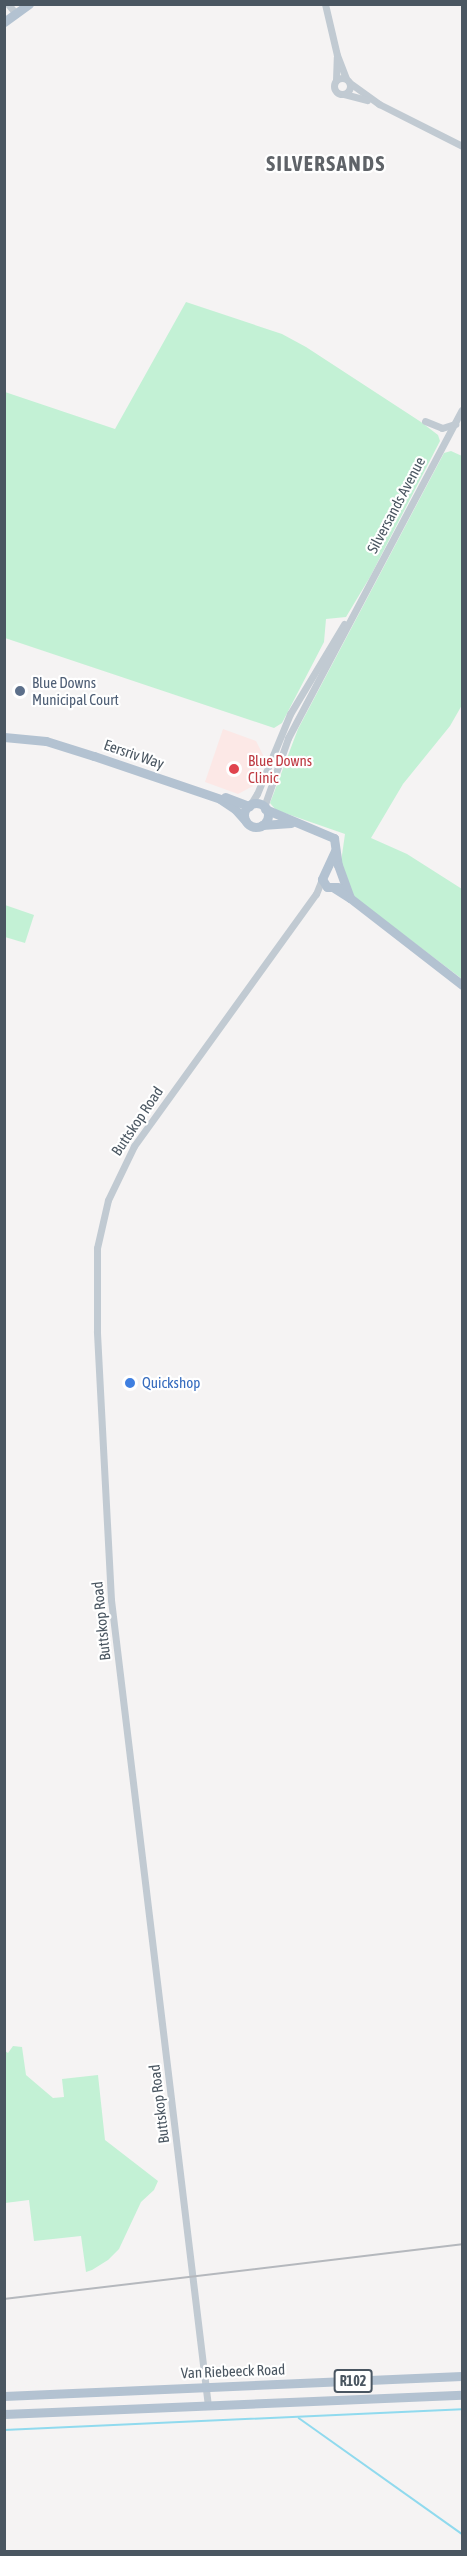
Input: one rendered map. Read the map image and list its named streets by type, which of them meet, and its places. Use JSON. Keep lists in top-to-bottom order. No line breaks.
{"streets":{"main road":["Eersriv Way","Van Riebeeck Road","R102"],"street":["Silversands Avenue","Buttskop Road"]},"crossings":[["Silversands Avenue","Eersriv Way"],["Buttskop Road","Van Riebeeck Road"],["Buttskop Road","R102"]],"districts":["SILVERSANDS"],"places":["Blue Downs Municipal Court","Blue Downs Clinic","Quickshop"]}
